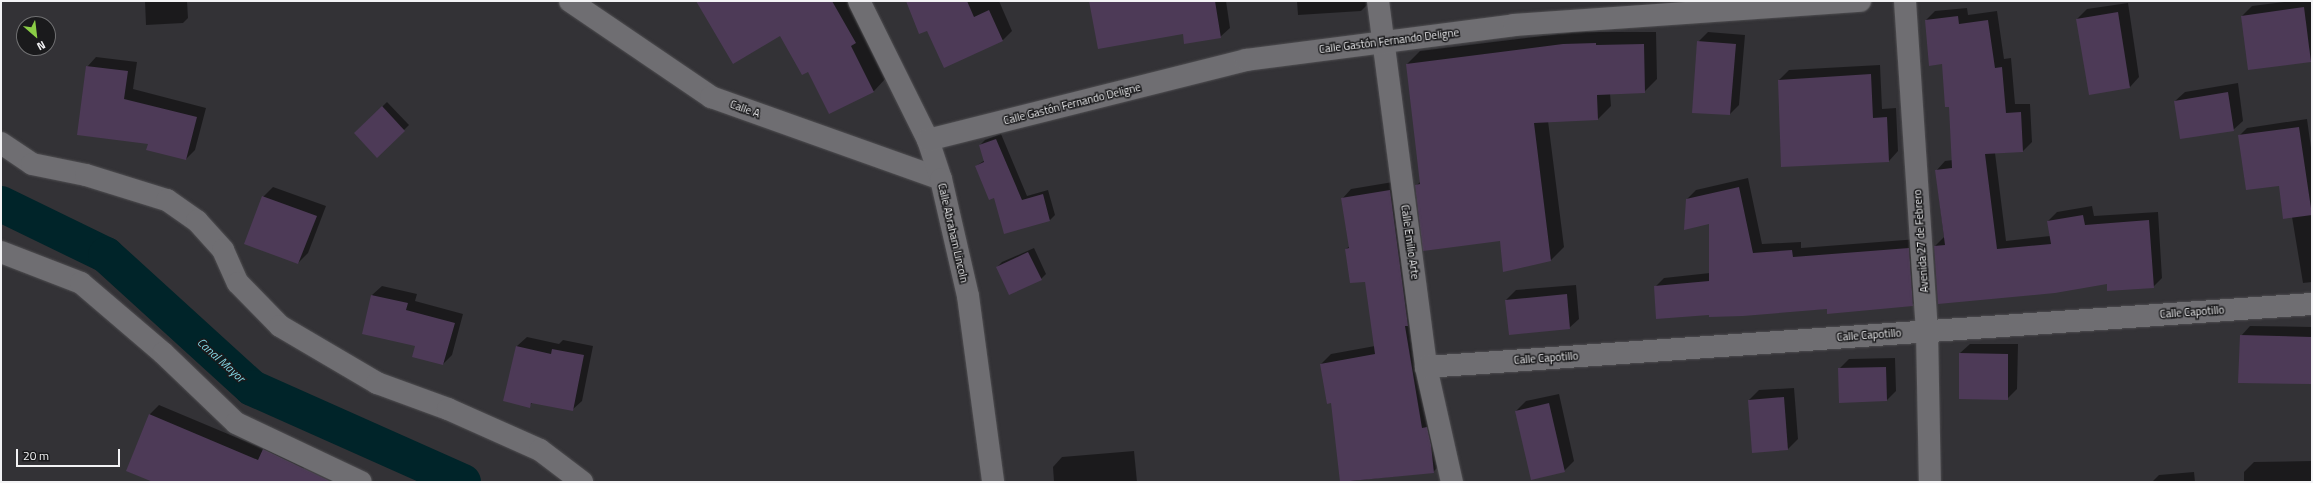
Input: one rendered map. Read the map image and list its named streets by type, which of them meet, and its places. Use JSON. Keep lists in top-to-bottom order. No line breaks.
{"streets":{"street":["Calle Gastón Fernando Deligne","Calle A","Calle Abraham Lincoln","Avenida 27 de Febrero","Calle Emilio Arte","Calle Capotillo"]},"crossings":[["Calle Gastón Fernando Deligne","Calle Abraham Lincoln"],["Calle Gastón Fernando Deligne","Calle Emilio Arte"],["Calle A","Calle Abraham Lincoln"],["Avenida 27 de Febrero","Calle Capotillo"],["Calle Emilio Arte","Calle Capotillo"]],"water":["Canal Mayor"],"scale_bar":"20 m","north":"bottom right"}
